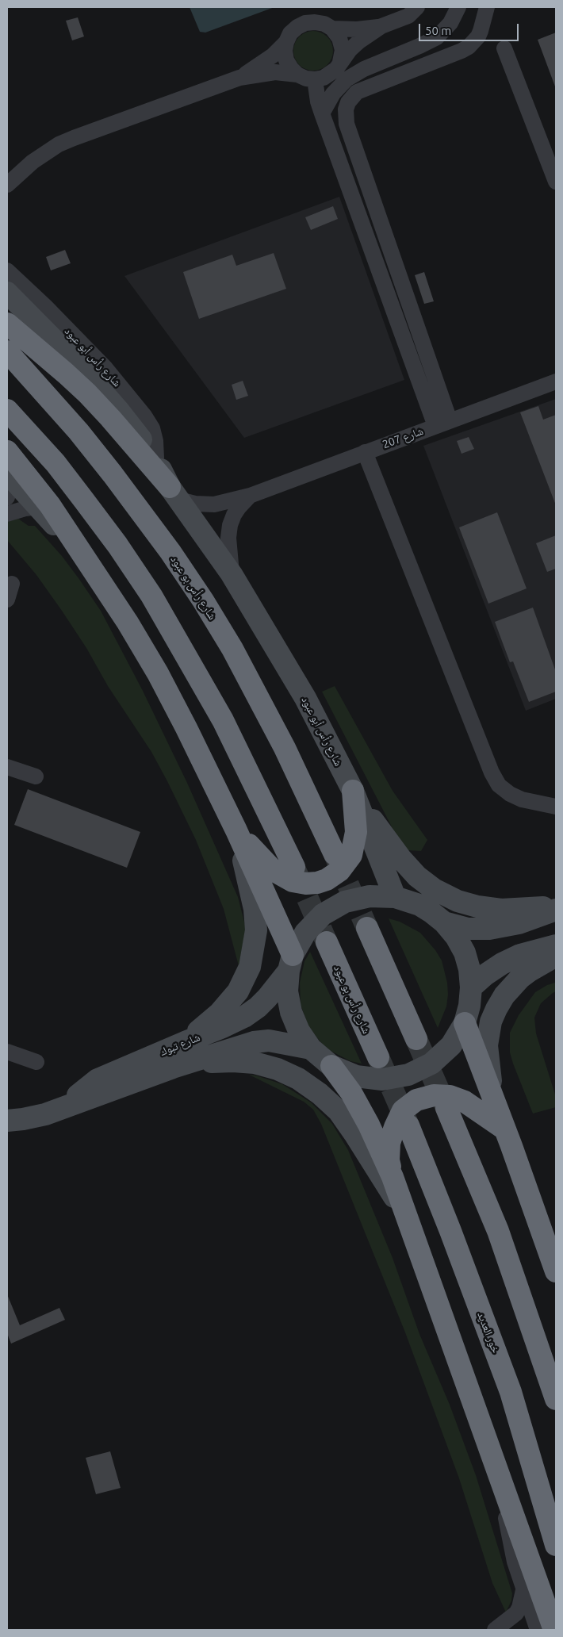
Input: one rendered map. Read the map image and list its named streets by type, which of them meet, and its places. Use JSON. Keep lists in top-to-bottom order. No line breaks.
{"streets":{"highway":["شارع رأس بو عبود","خور العديد"],"street":["شارع رأس أبو عبود","شارع 207","شارع تبوك"]},"crossings":[["شارع رأس أبو عبود","شارع 207"],["شارع رأس أبو عبود","شارع تبوك"]],"scale_bar":"50 m"}
